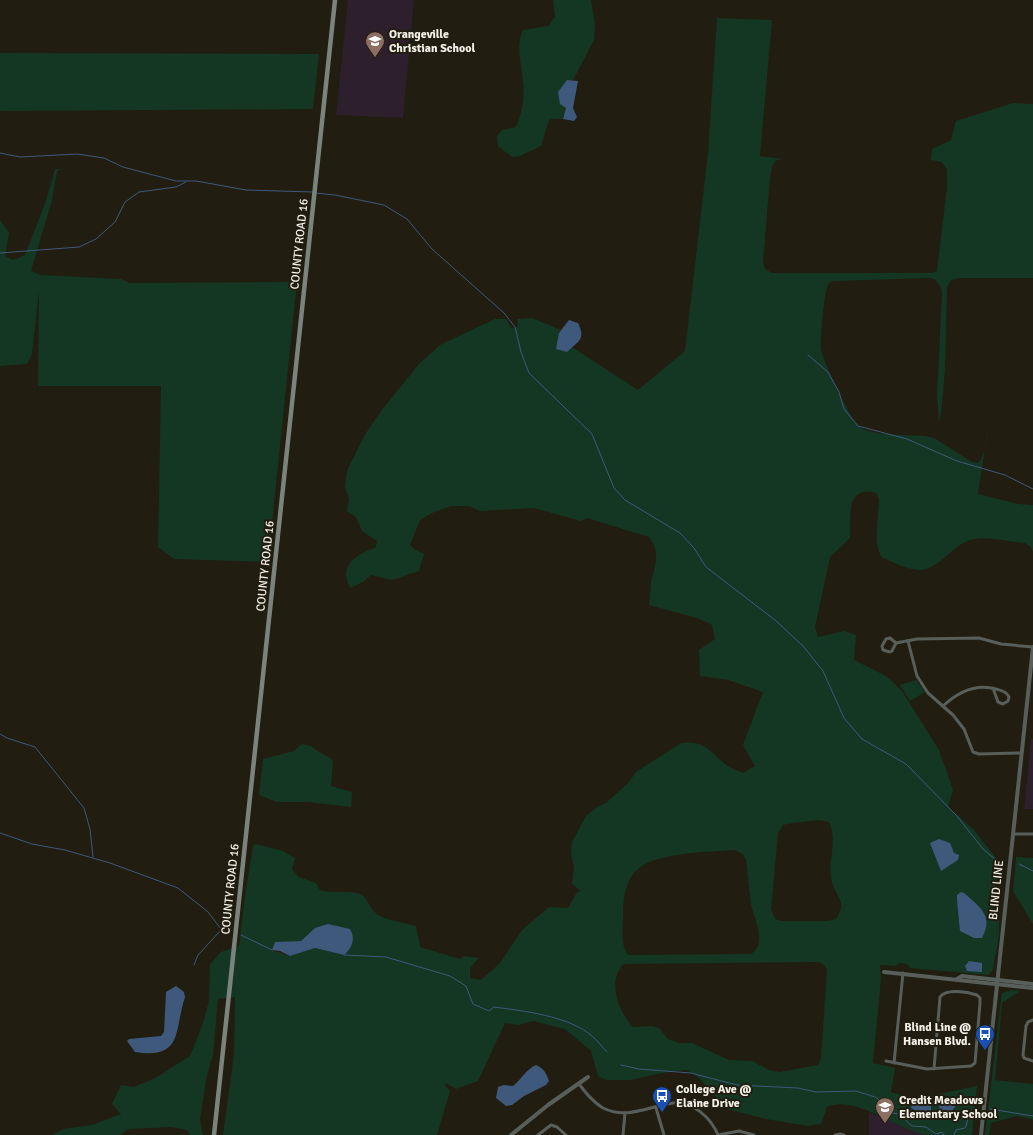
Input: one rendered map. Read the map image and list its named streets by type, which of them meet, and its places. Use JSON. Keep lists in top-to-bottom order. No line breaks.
{"streets":{"main road":["COUNTY ROAD 16"],"street":["BLIND LINE"]},"places":{"school or university":["Orangeville Christian School","Credit Meadows Elementary School"],"bus stop":["Blind Line @ Hansen Blvd.","College Ave @ Elaine Drive"]}}
